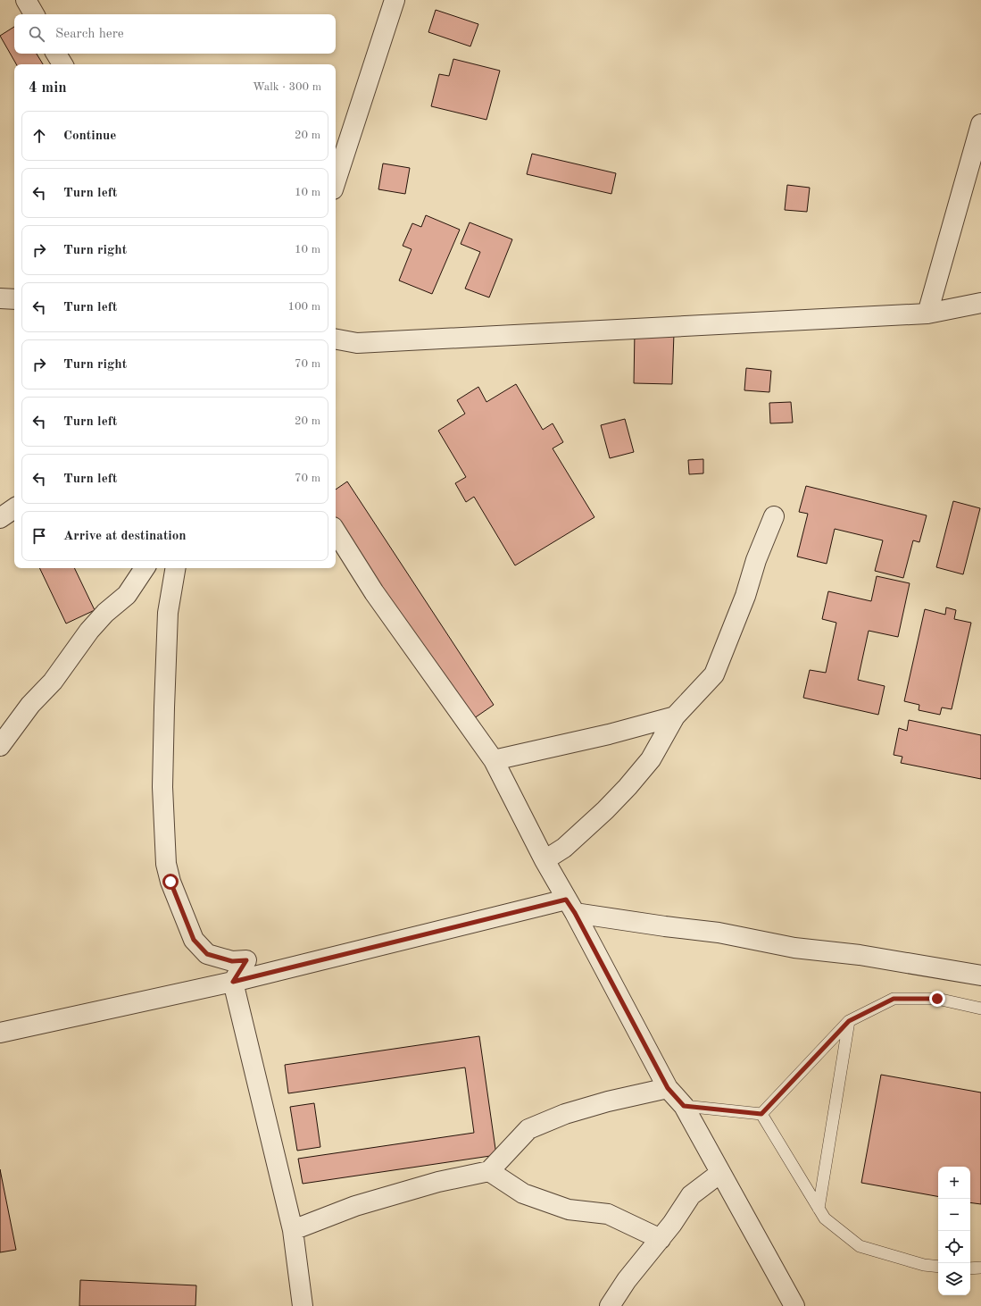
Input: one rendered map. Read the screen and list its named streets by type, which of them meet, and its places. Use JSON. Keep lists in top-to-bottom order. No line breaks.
{"page":{"search":"Search here","heading":["4 min","Walk · 300 m"],"list":[["Continue","20 m"],["Turn left","10 m"],["Turn right","10 m"],["Turn left","100 m"],["Turn right","70 m"],["Turn left","20 m"],["Turn left","70 m"],"Arrive at destination"],"map_buttons":["+","−"]}}
